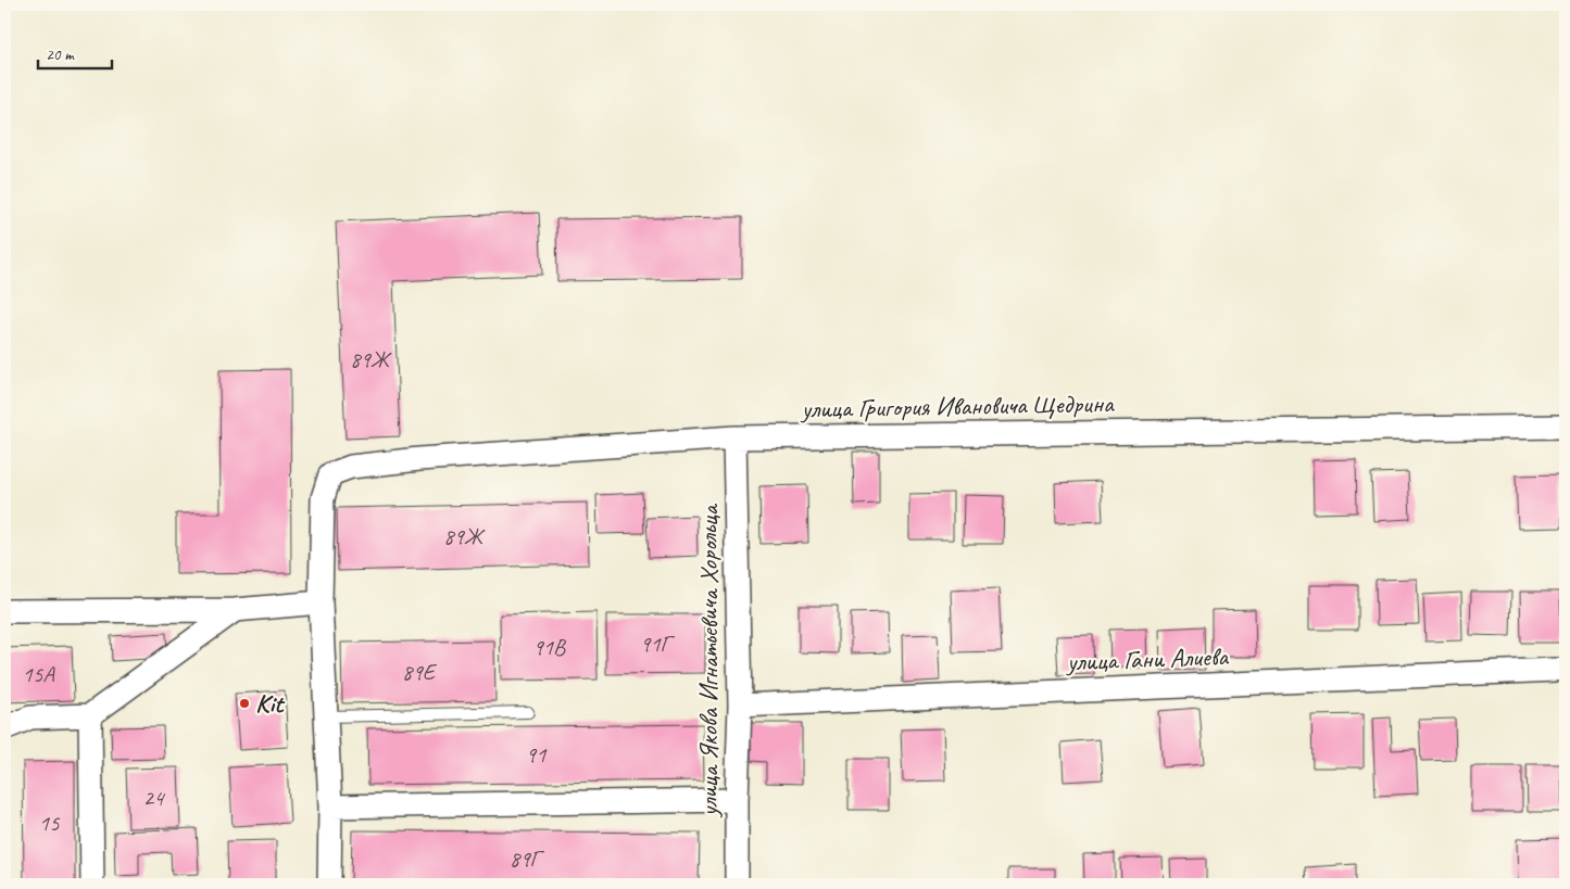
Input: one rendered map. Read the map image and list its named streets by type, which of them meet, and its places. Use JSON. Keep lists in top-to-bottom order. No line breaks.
{"streets":{"street":["улица Григория Ивановича Щедрина","улица Гани Алиева","улица Якова Игнатьевича Хорольца"]},"crossings":[["улица Григория Ивановича Щедрина","улица Якова Игнатьевича Хорольца"],["улица Гани Алиева","улица Якова Игнатьевича Хорольца"]],"places":["Kit"],"house_numbers":["89Ж","89Ж","91Г","91В","89Е","15А","91","24","15","89Г"],"scale_bar":"20 m"}
